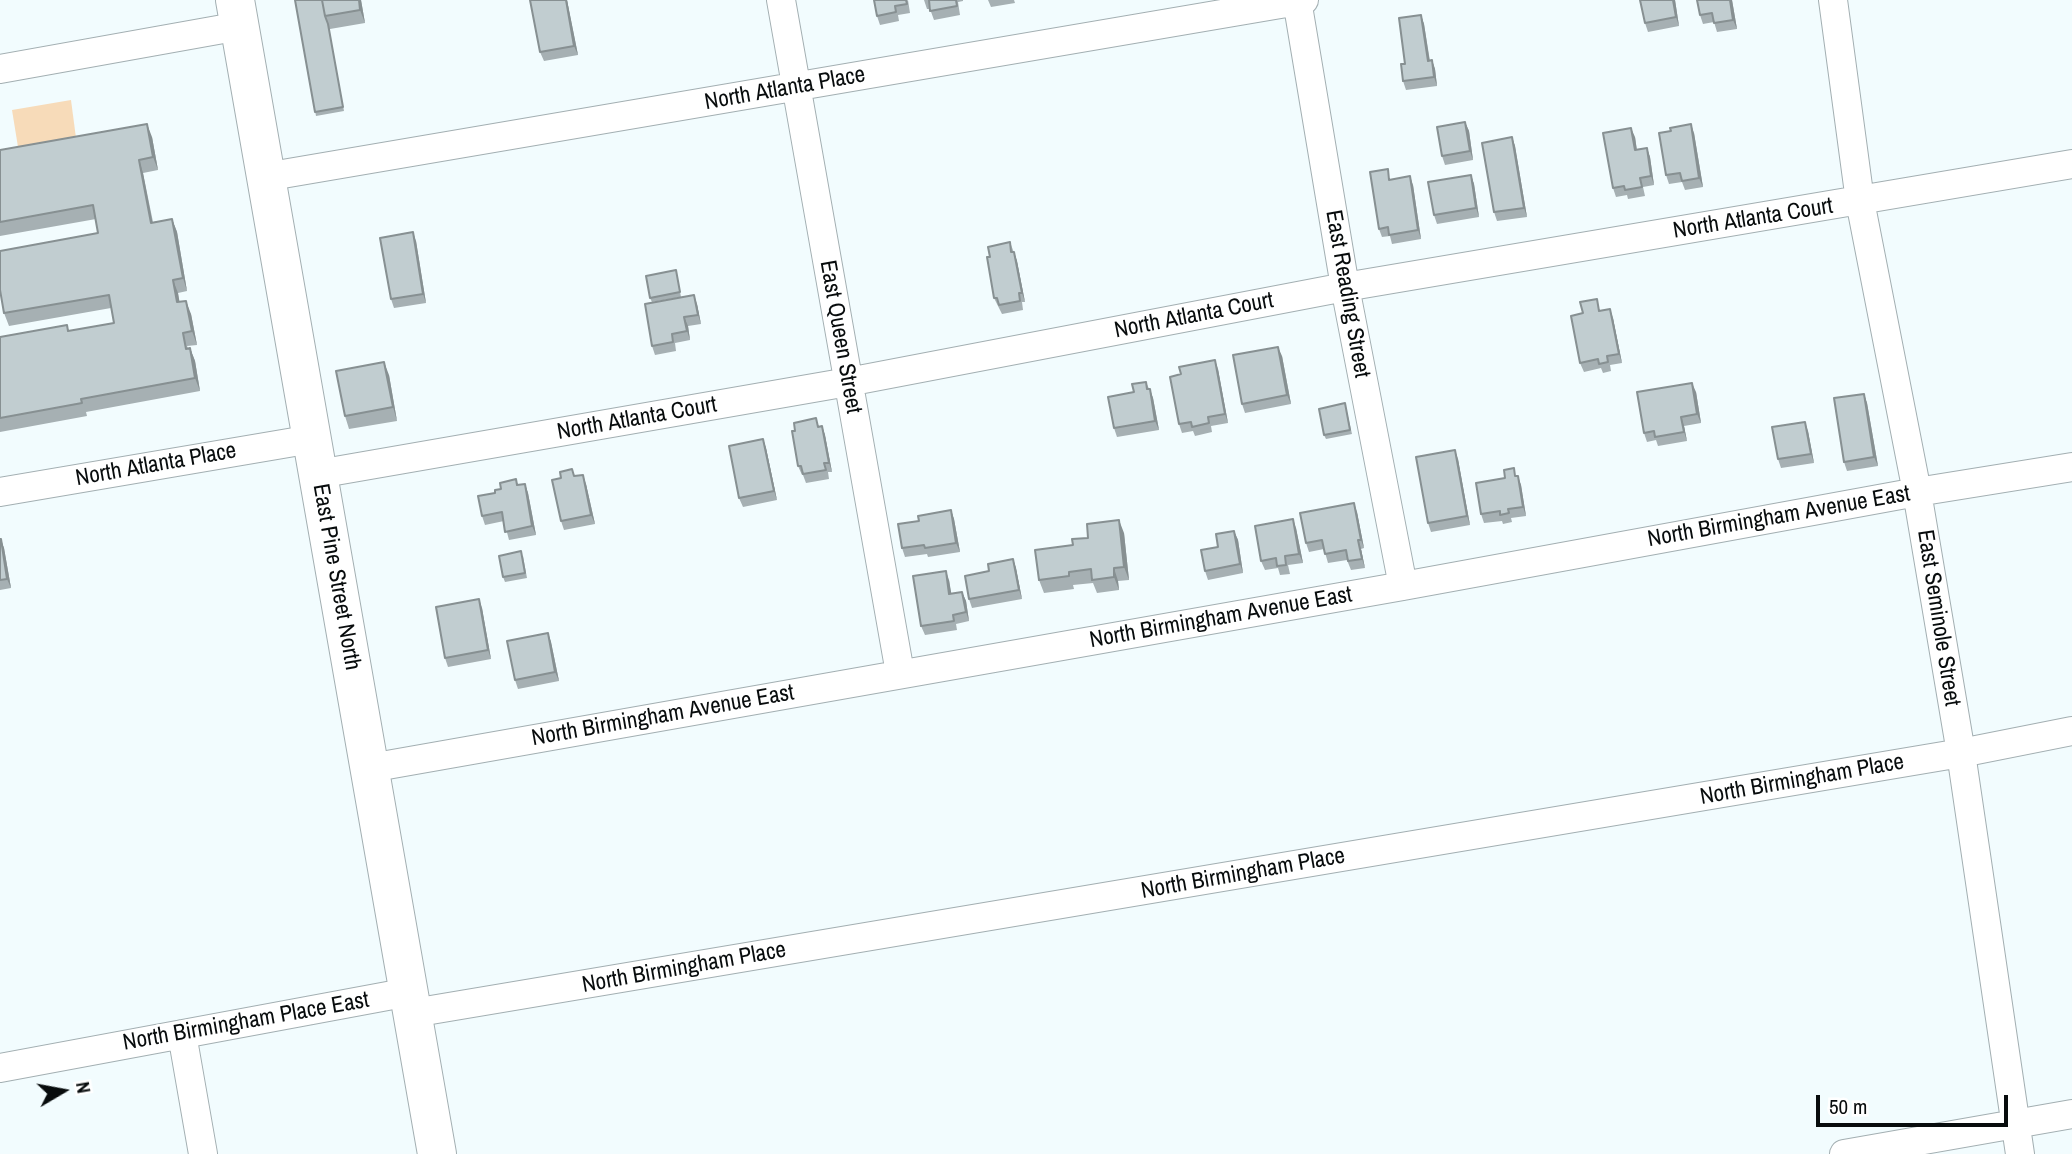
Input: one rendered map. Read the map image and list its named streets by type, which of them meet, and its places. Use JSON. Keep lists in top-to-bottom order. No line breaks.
{"streets":{"main road":["East Pine Street North"],"street":["North Atlanta Place","North Atlanta Court","East Reading Street","East Queen Street","North Birmingham Avenue East","East Seminole Street","North Birmingham Place","North Birmingham Place East"]},"crossings":[["North Atlanta Place","North Atlanta Court"],["North Atlanta Place","East Reading Street"],["North Atlanta Place","East Queen Street"],["North Atlanta Place","East Pine Street North"],["North Atlanta Court","East Reading Street"],["North Atlanta Court","East Queen Street"],["North Atlanta Court","East Pine Street North"],["North Atlanta Court","East Seminole Street"],["East Reading Street","North Birmingham Avenue East"],["East Queen Street","North Birmingham Avenue East"],["North Birmingham Avenue East","East Pine Street North"],["North Birmingham Avenue East","East Seminole Street"],["East Pine Street North","North Birmingham Place"],["East Pine Street North","North Birmingham Place East"],["East Seminole Street","North Birmingham Place"],["North Birmingham Place","North Birmingham Place East"]],"scale_bar":"50 m","north":"right"}
